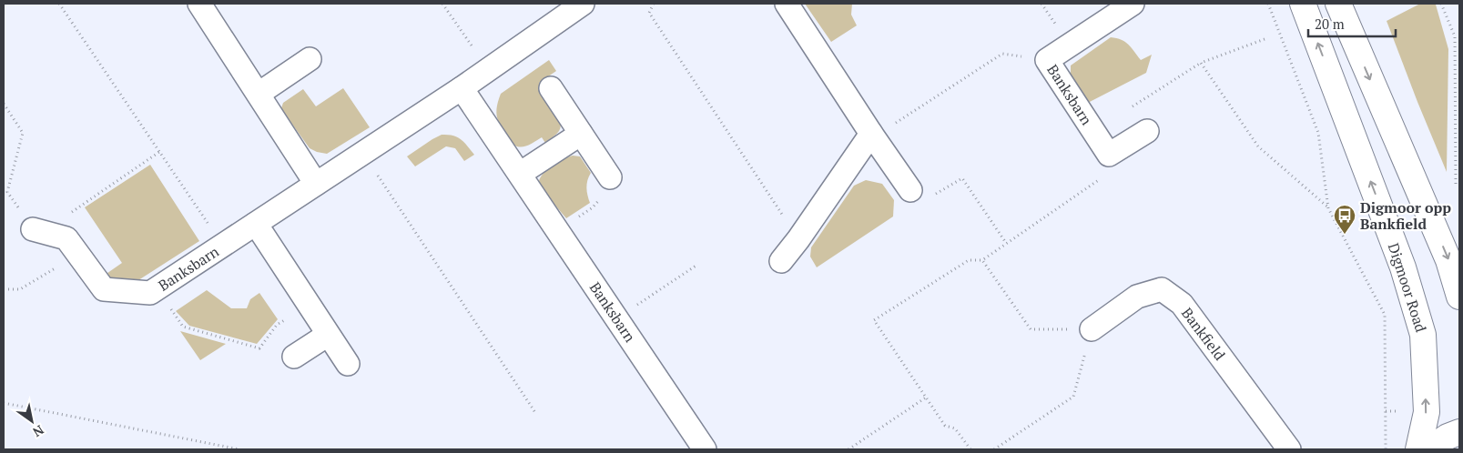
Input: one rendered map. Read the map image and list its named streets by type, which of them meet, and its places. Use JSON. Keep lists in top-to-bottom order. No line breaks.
{"streets":{"street":["Banksbarn","Digmoor Road","Bankfield"]},"places":{"bus stop":["Digmoor opp Bankfield"]},"scale_bar":"20 m","north":"bottom right"}
